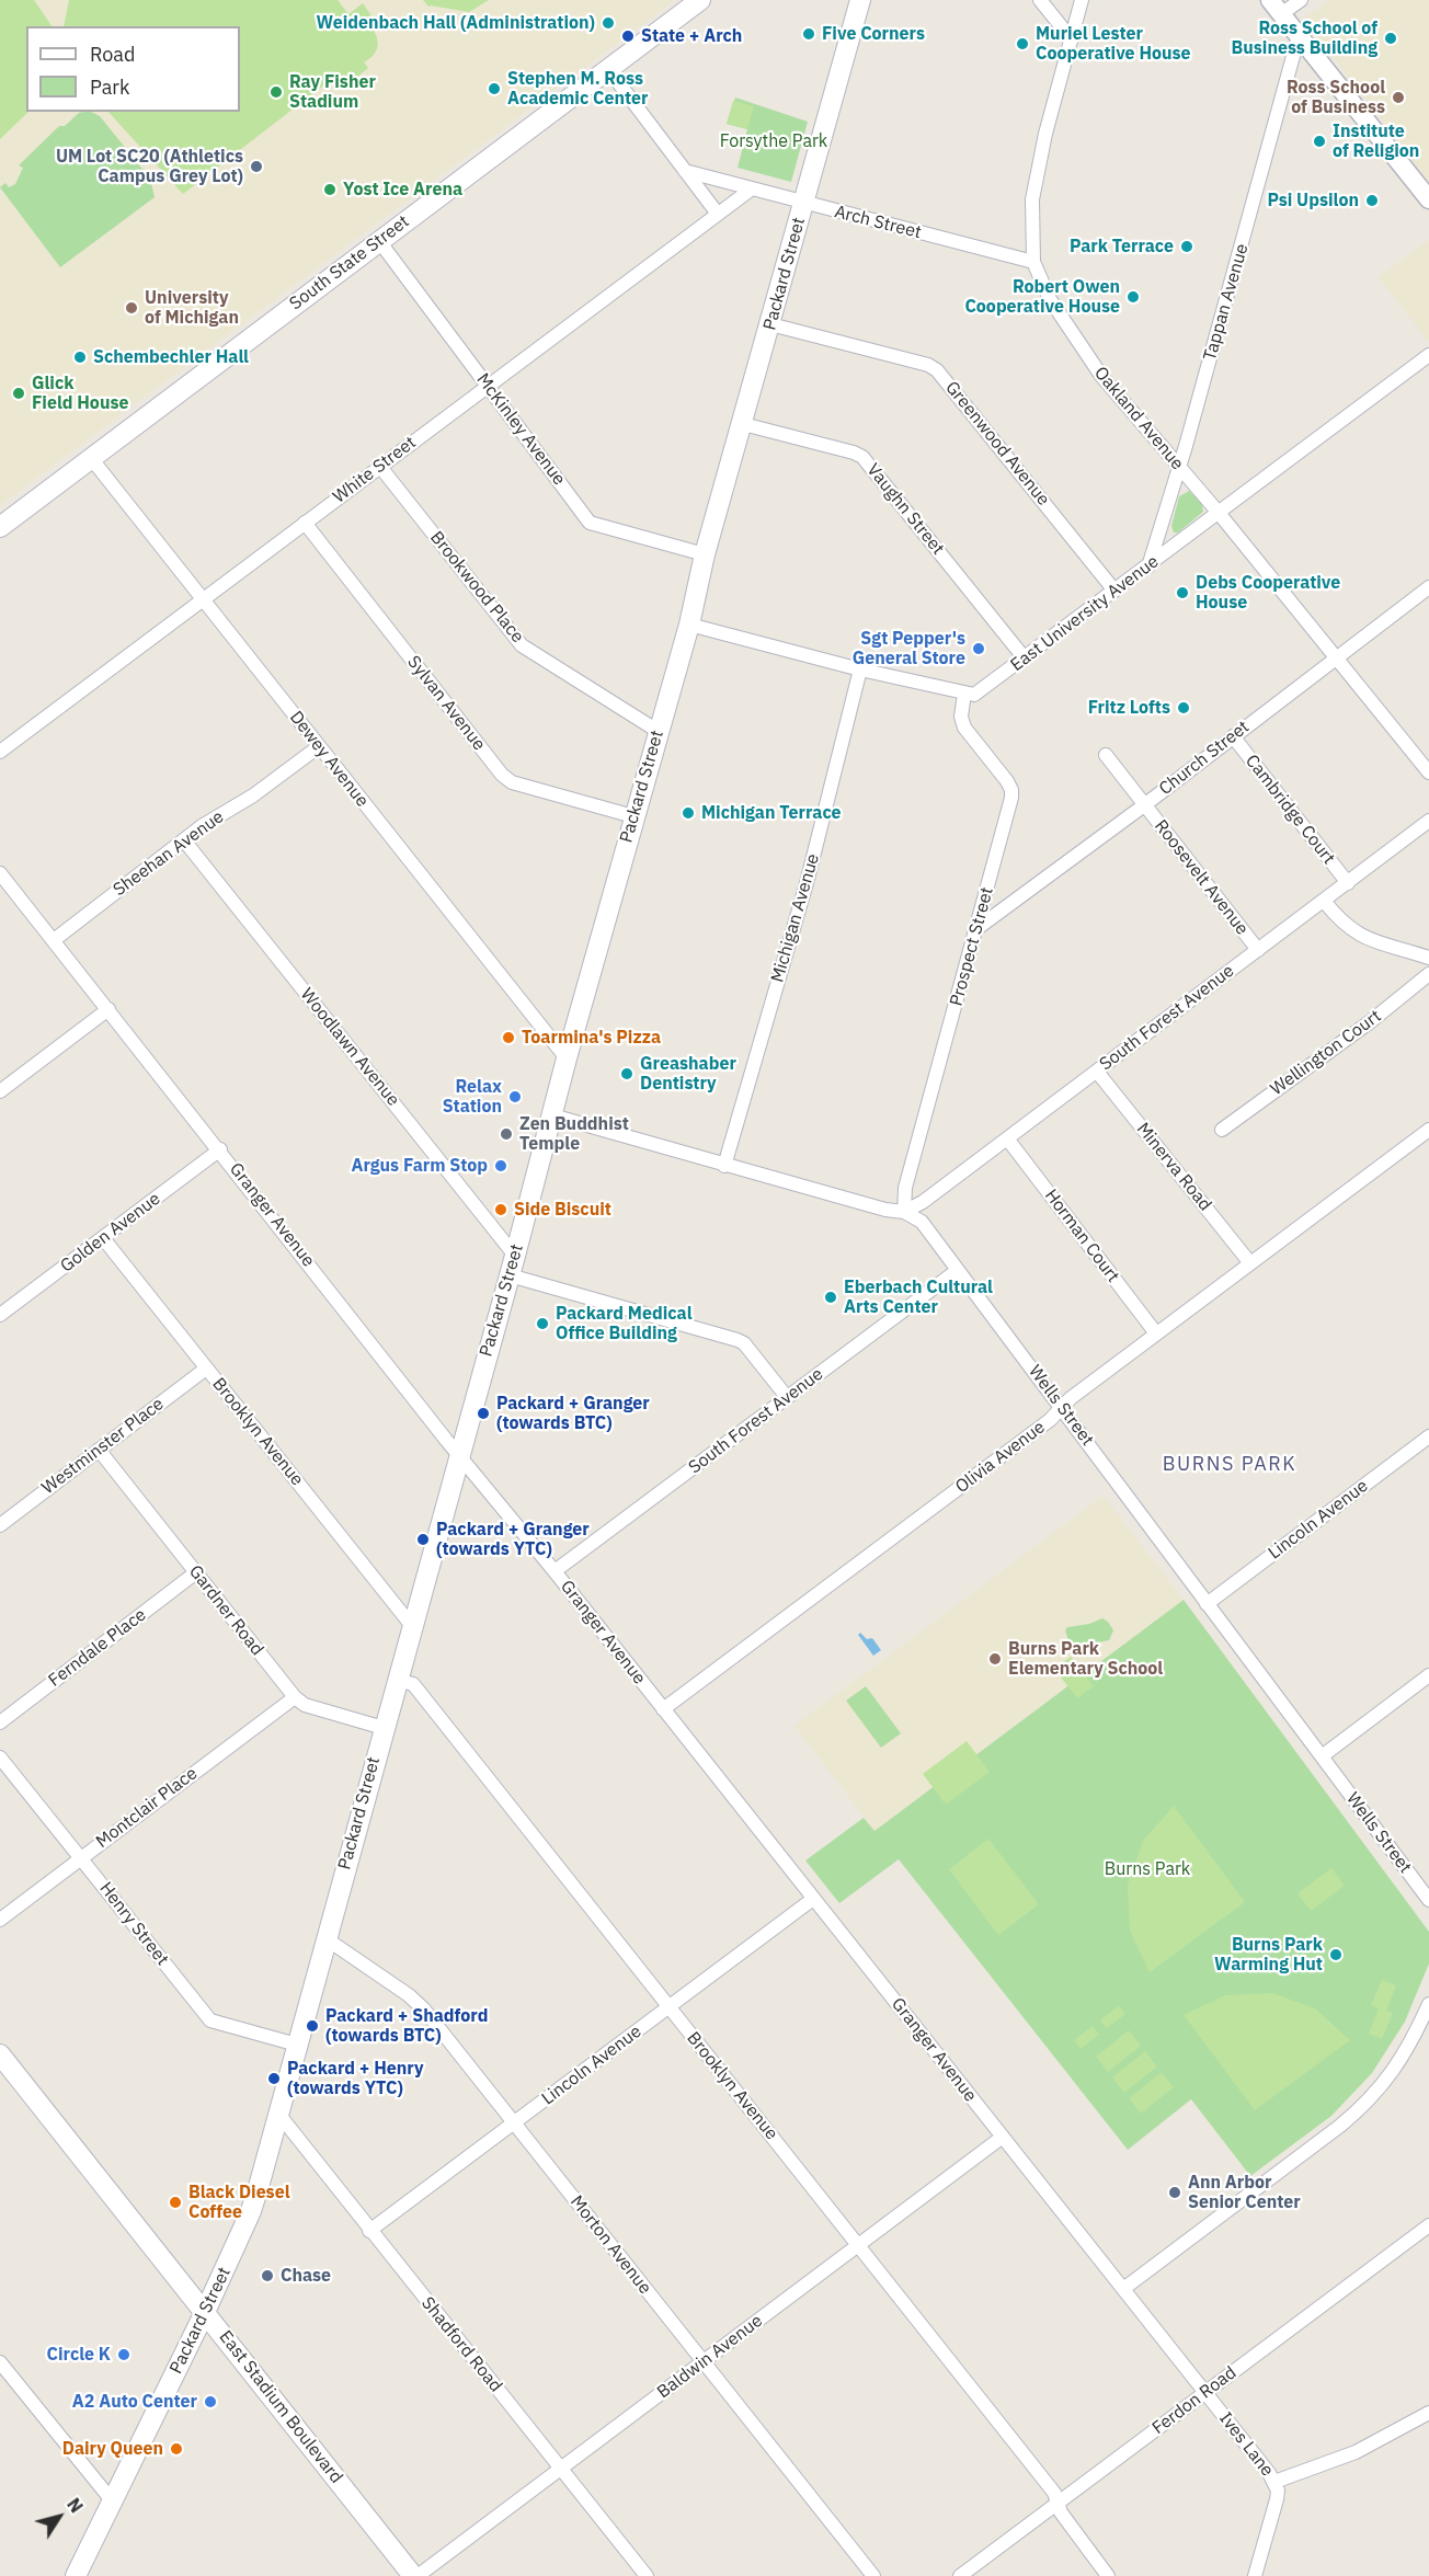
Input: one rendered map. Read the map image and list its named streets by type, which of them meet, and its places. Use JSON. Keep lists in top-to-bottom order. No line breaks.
{"streets":{"main road":["South State Street","Packard Street","East Stadium Boulevard"],"street":["Arch Street","Tappan Avenue","Oakland Avenue","McKinley Avenue","Greenwood Avenue","White Street","Vaughn Street","Brookwood Place","East University Avenue","Sylvan Avenue","Church Street","Dewey Avenue","Cambridge Court","Sheehan Avenue","Roosevelt Avenue","Michigan Avenue","Prospect Street","South Forest Avenue","Woodlawn Avenue","Wellington Court","Minerva Road","Granger Avenue","Golden Avenue","Horman Court","Wells Street","Brooklyn Avenue","Westminster Place","Olivia Avenue","Lincoln Avenue","Gardner Road","Ferndale Place","Montclair Place","Henry Street","Morton Avenue","Shadford Road","Baldwin Avenue","Ferdon Road","Ives Lane"]},"crossings":[["Arch Street","Packard Street"],["Arch Street","Oakland Avenue"],["Arch Street","White Street"],["South State Street","McKinley Avenue"],["South State Street","Dewey Avenue"],["Packard Street","McKinley Avenue"],["Packard Street","Greenwood Avenue"],["Packard Street","Vaughn Street"],["Packard Street","Brookwood Place"],["Packard Street","Sylvan Avenue"],["Packard Street","Dewey Avenue"],["Packard Street","Woodlawn Avenue"],["Packard Street","Granger Avenue"],["Packard Street","Wells Street"],["Packard Street","Brooklyn Avenue"],["Packard Street","Gardner Road"],["Packard Street","Henry Street"],["Packard Street","Morton Avenue"],["Packard Street","Shadford Road"],["Packard Street","East Stadium Boulevard"],["Tappan Avenue","Oakland Avenue"],["Tappan Avenue","East University Avenue"],["Oakland Avenue","East University Avenue"],["Oakland Avenue","Church Street"],["McKinley Avenue","White Street"],["Greenwood Avenue","East University Avenue"],["White Street","Brookwood Place"],["White Street","Sylvan Avenue"],["White Street","Dewey Avenue"],["Vaughn Street","East University Avenue"],["East University Avenue","Prospect Street"],["Church Street","Cambridge Court"],["Church Street","Roosevelt Avenue"],["Church Street","Prospect Street"],["Dewey Avenue","Sheehan Avenue"],["Cambridge Court","South Forest Avenue"],["Sheehan Avenue","Woodlawn Avenue"],["Sheehan Avenue","Granger Avenue"],["Roosevelt Avenue","South Forest Avenue"],["Michigan Avenue","Wells Street"],["Prospect Street","South Forest Avenue"],["Prospect Street","Wells Street"],["South Forest Avenue","Minerva Road"],["South Forest Avenue","Granger Avenue"],["South Forest Avenue","Horman Court"],["South Forest Avenue","Wells Street"],["Minerva Road","Olivia Avenue"],["Granger Avenue","Golden Avenue"],["Granger Avenue","Olivia Avenue"],["Granger Avenue","Lincoln Avenue"],["Granger Avenue","Baldwin Avenue"],["Granger Avenue","Ferdon Road"],["Granger Avenue","Ives Lane"],["Golden Avenue","Brooklyn Avenue"],["Horman Court","Olivia Avenue"],["Wells Street","Olivia Avenue"],["Wells Street","Lincoln Avenue"],["Brooklyn Avenue","Westminster Place"],["Brooklyn Avenue","Lincoln Avenue"],["Brooklyn Avenue","Baldwin Avenue"],["Brooklyn Avenue","Ferdon Road"],["Westminster Place","Gardner Road"],["Lincoln Avenue","Morton Avenue"],["Lincoln Avenue","Shadford Road"],["Gardner Road","Ferndale Place"],["Gardner Road","Montclair Place"],["Montclair Place","Henry Street"],["Morton Avenue","Baldwin Avenue"],["Shadford Road","Baldwin Avenue"],["Baldwin Avenue","East Stadium Boulevard"],["Ferdon Road","Ives Lane"]],"districts":["BURNS PARK"],"parks":["Forsythe Park","Burns Park"],"places":["Weidenbach Hall (Administration)","Five Corners","State + Arch","Ross School of Business Building","Muriel Lester Cooperative House","Stephen M. Ross Academic Center","Ray Fisher Stadium","Ross School of Business","Institute of Religion","UM Lot SC20 (Athletics Campus Grey Lot)","Yost Ice Arena","Psi Upsilon","Park Terrace","Robert Owen Cooperative House","University of Michigan","Schembechler Hall","Glick Field House","Debs Cooperative House","Sgt Pepper's General Store","Fritz Lofts","Michigan Terrace","Toarmina's Pizza","Greashaber Dentistry","Relax Station","Zen Buddhist Temple","Argus Farm Stop","Side Biscuit","Eberbach Cultural Arts Center","Packard Medical Office Building","Packard + Granger (towards BTC)","Packard + Granger (towards YTC)","Burns Park Elementary School","Burns Park Warming Hut","Packard + Shadford (towards BTC)","Packard + Henry (towards YTC)","Ann Arbor Senior Center","Black Diesel Coffee","Chase","Circle K","A2 Auto Center","Dairy Queen"],"legend":["Road","Park"],"north":"top right"}
